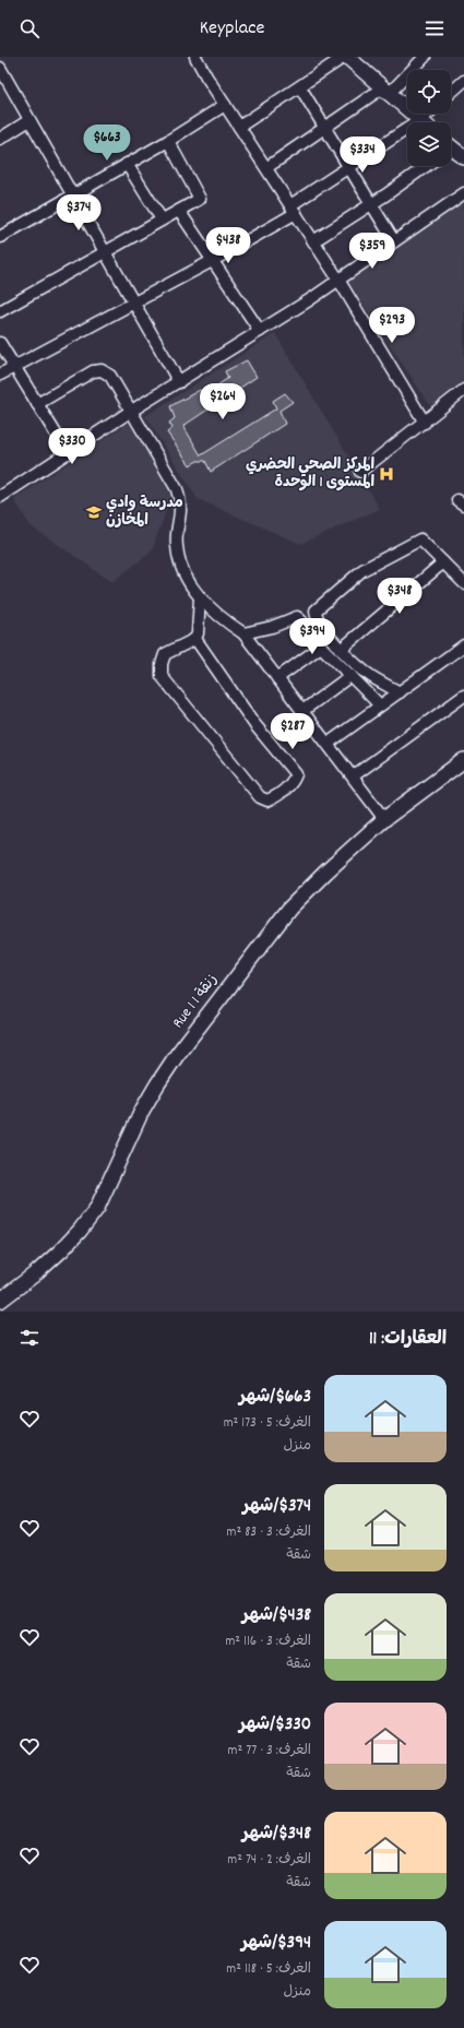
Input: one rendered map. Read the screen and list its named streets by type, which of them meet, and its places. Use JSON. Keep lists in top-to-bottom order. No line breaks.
{"streets":{"street":["Rue 1 زنقة 1"]},"places":{"hospital":["المركز الصحي الحضري المستوى 1 الوحدة"],"school or university":["مدرسة وادي المخازن"]},"page":{"header":"Keyplace","price":["$663","$334","$374","$438","$359","$293","$264","$330","$348","$394","$287"],"heading":"العقارات: 11","list":[{"name":"$663/شهر","note":"الغرف: 5 · 173 m² · منزل"},{"name":"$374/شهر","note":"الغرف: 3 · 83 m² · شقة"},{"name":"$438/شهر","note":"الغرف: 3 · 116 m² · شقة"},{"name":"$330/شهر","note":"الغرف: 3 · 77 m² · شقة"},{"name":"$348/شهر","note":"الغرف: 2 · 74 m² · شقة"},{"name":"$394/شهر","note":"الغرف: 5 · 118 m² · منزل"}]}}
